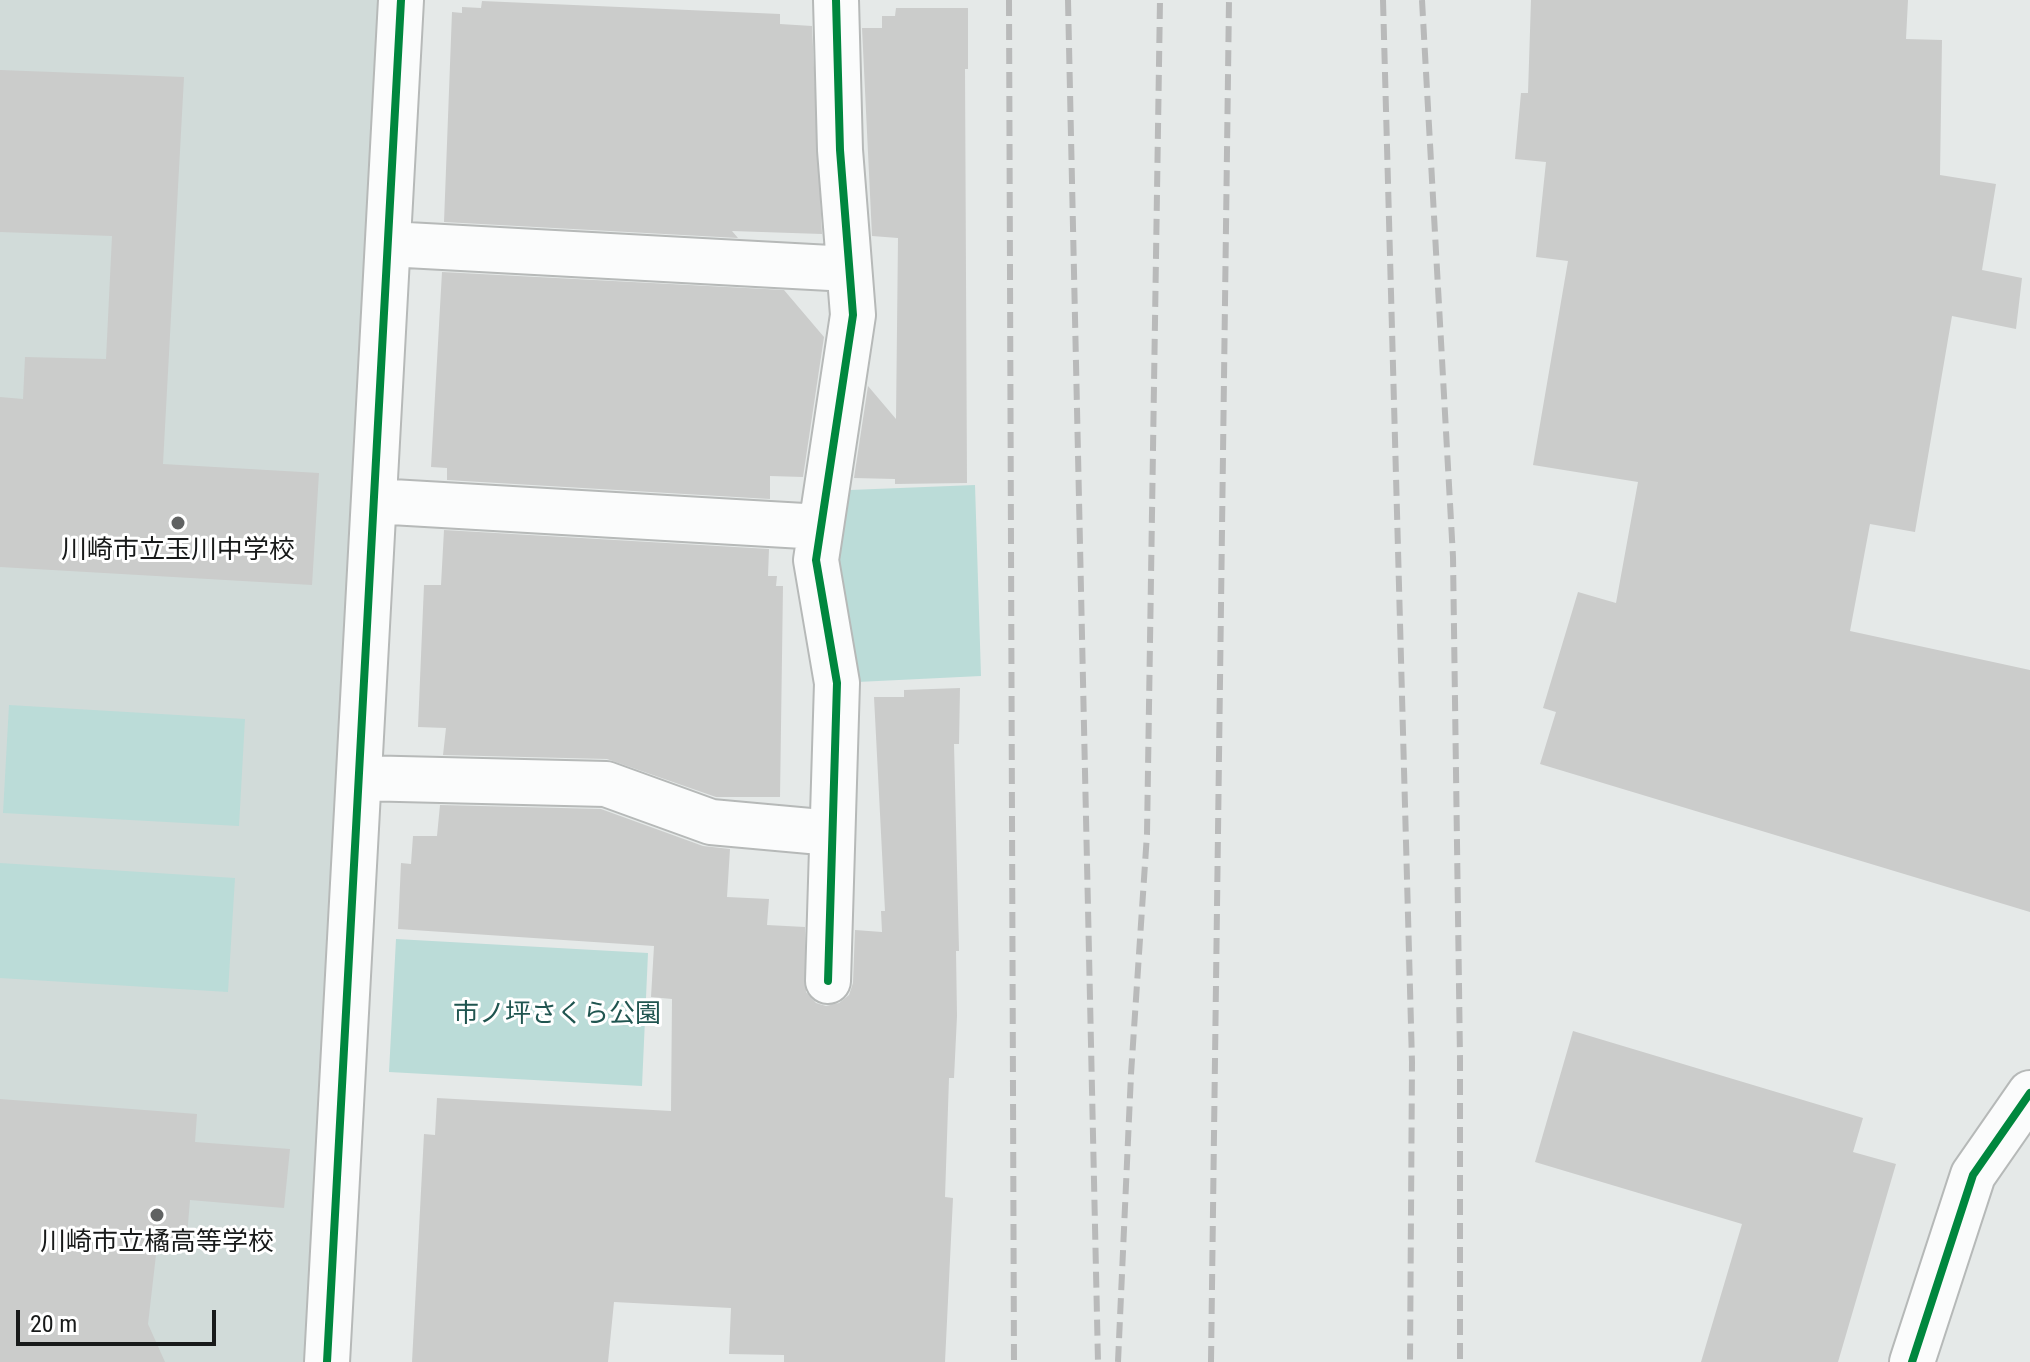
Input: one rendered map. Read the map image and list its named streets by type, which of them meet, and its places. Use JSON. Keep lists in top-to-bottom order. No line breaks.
{"parks":["市ノ坪さくら公園"],"places":["川崎市立玉川中学校","川崎市立橘高等学校"],"scale_bar":"20 m"}
